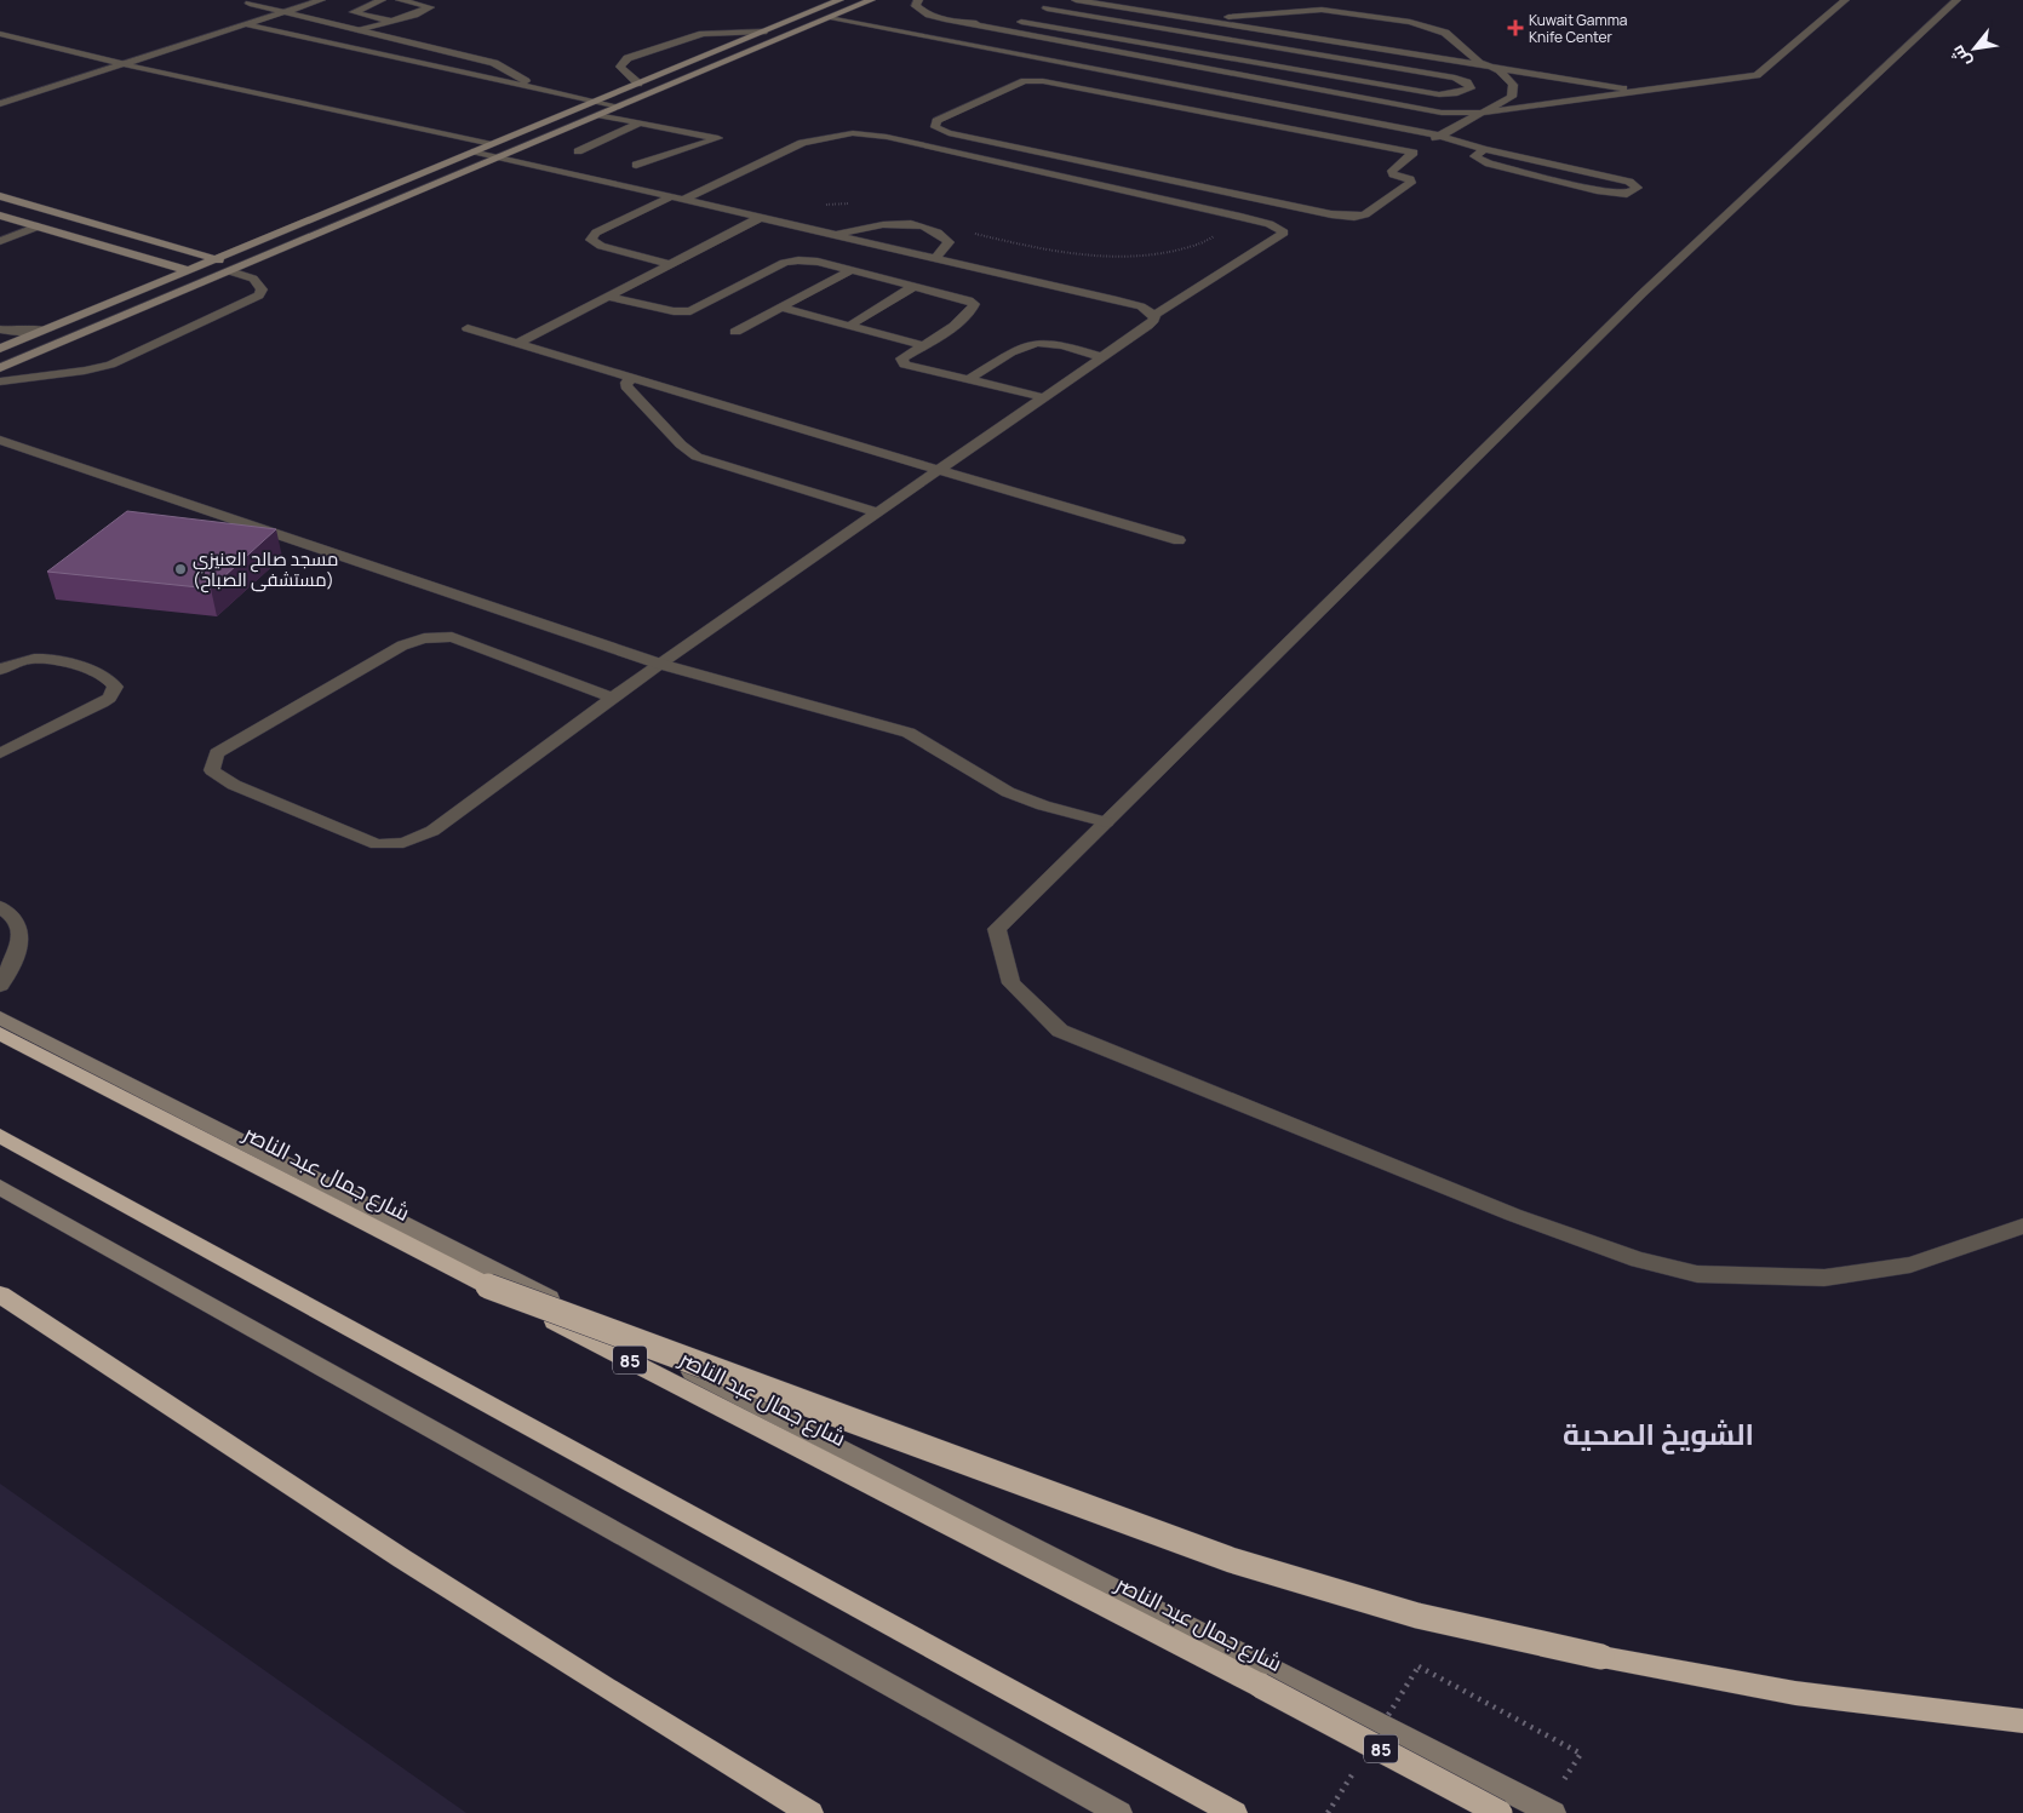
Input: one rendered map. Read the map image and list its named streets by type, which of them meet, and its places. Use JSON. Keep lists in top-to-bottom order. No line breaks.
{"streets":{"highway":["شارع جمال عبد الناصر","85"]},"districts":["الشويخ الصحية"],"places":{"health":["Kuwait Gamma Knife Center"],"other":["مسجد صالح العنيزي (مستشفى الصباح)"]},"north":"bottom left"}
